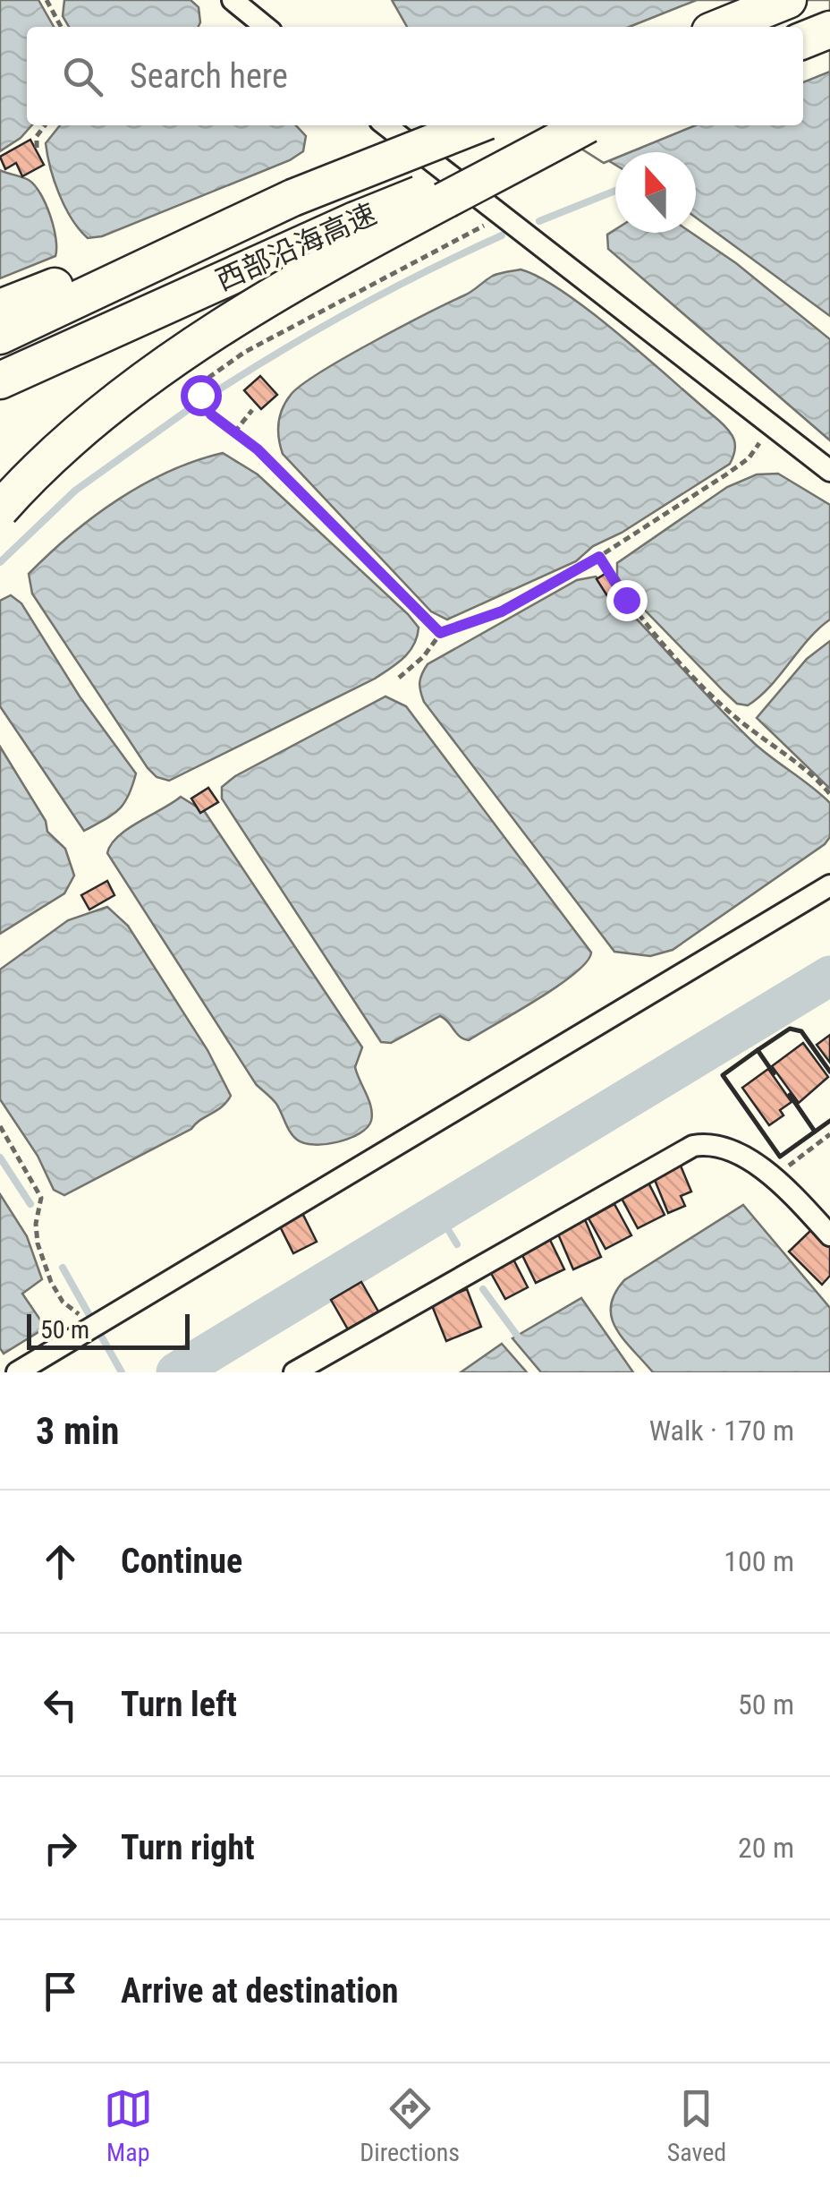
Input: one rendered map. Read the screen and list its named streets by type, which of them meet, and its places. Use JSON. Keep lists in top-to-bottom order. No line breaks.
{"streets":{"highway":["西部沿海高速"]},"scale_bar":"50 m","north":"top","page":{"search":"Search here","scale":"50 m","heading":["3 min","Walk · 170 m"],"list":[["Continue","100 m"],["Turn left","50 m"],["Turn right","20 m"],"Arrive at destination"],"nav":["Map","Directions","Saved"]}}
